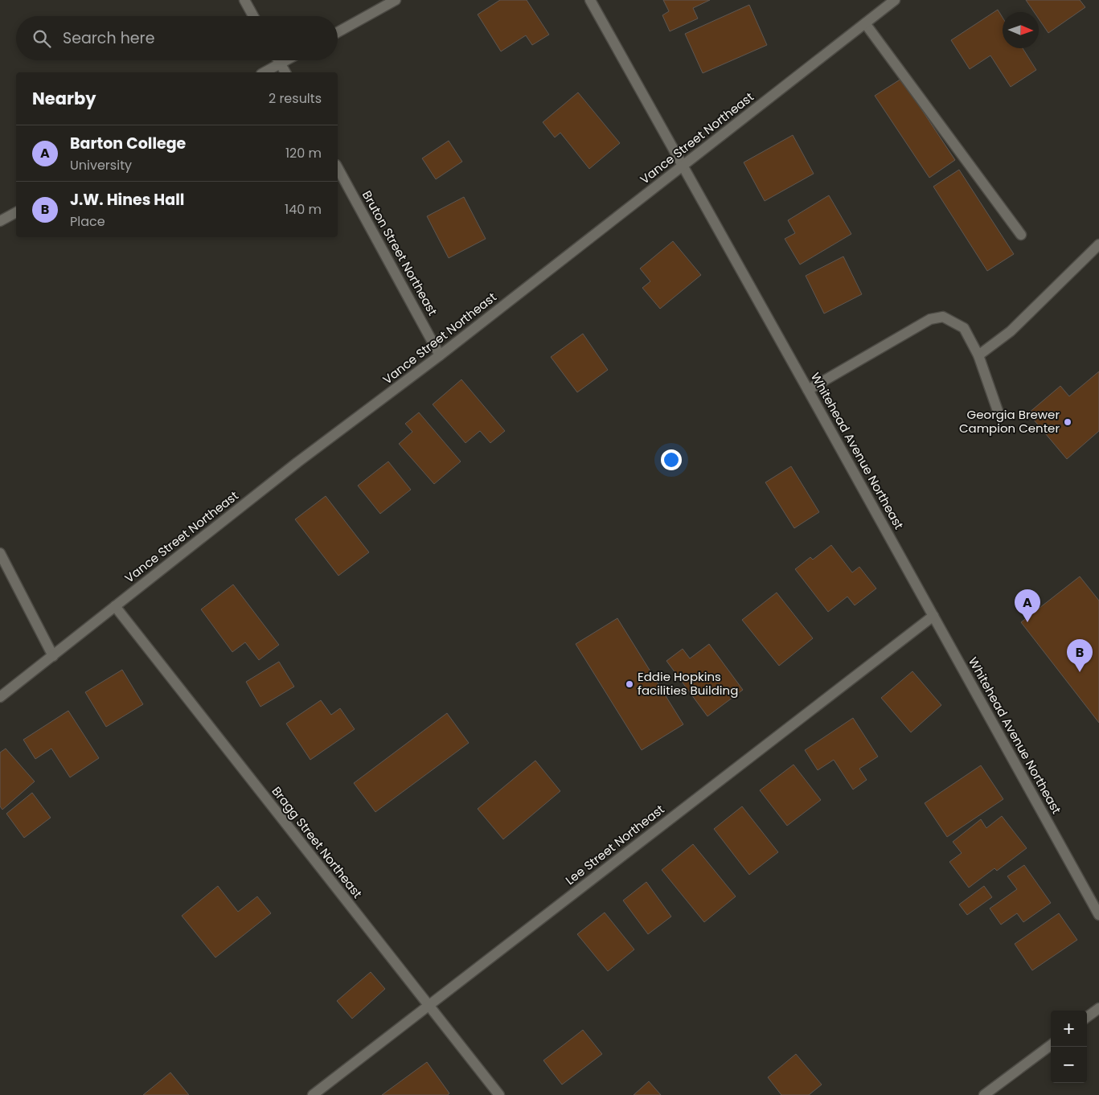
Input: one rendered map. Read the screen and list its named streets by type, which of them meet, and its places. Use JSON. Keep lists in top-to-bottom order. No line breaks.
{"streets":{"street":["Vance Street Northeast","Bruton Street Northeast","Whitehead Avenue Northeast","Bragg Street Northeast","Lee Street Northeast"]},"crossings":[["Vance Street Northeast","Bruton Street Northeast"],["Vance Street Northeast","Whitehead Avenue Northeast"],["Vance Street Northeast","Bragg Street Northeast"],["Whitehead Avenue Northeast","Lee Street Northeast"],["Bragg Street Northeast","Lee Street Northeast"]],"places":["Georgia Brewer Campion Center","Eddie Hopkins facilities Building"],"north":"right","page":{"search":"Search here","heading":["Nearby","2 results"],"list":[{"mark":"A","name":"Barton College","note":"University","value":"120 m"},{"mark":"B","name":"J.W. Hines Hall","note":"Place","value":"140 m"}],"pins":["A","B"],"map_buttons":["+","−"]}}
